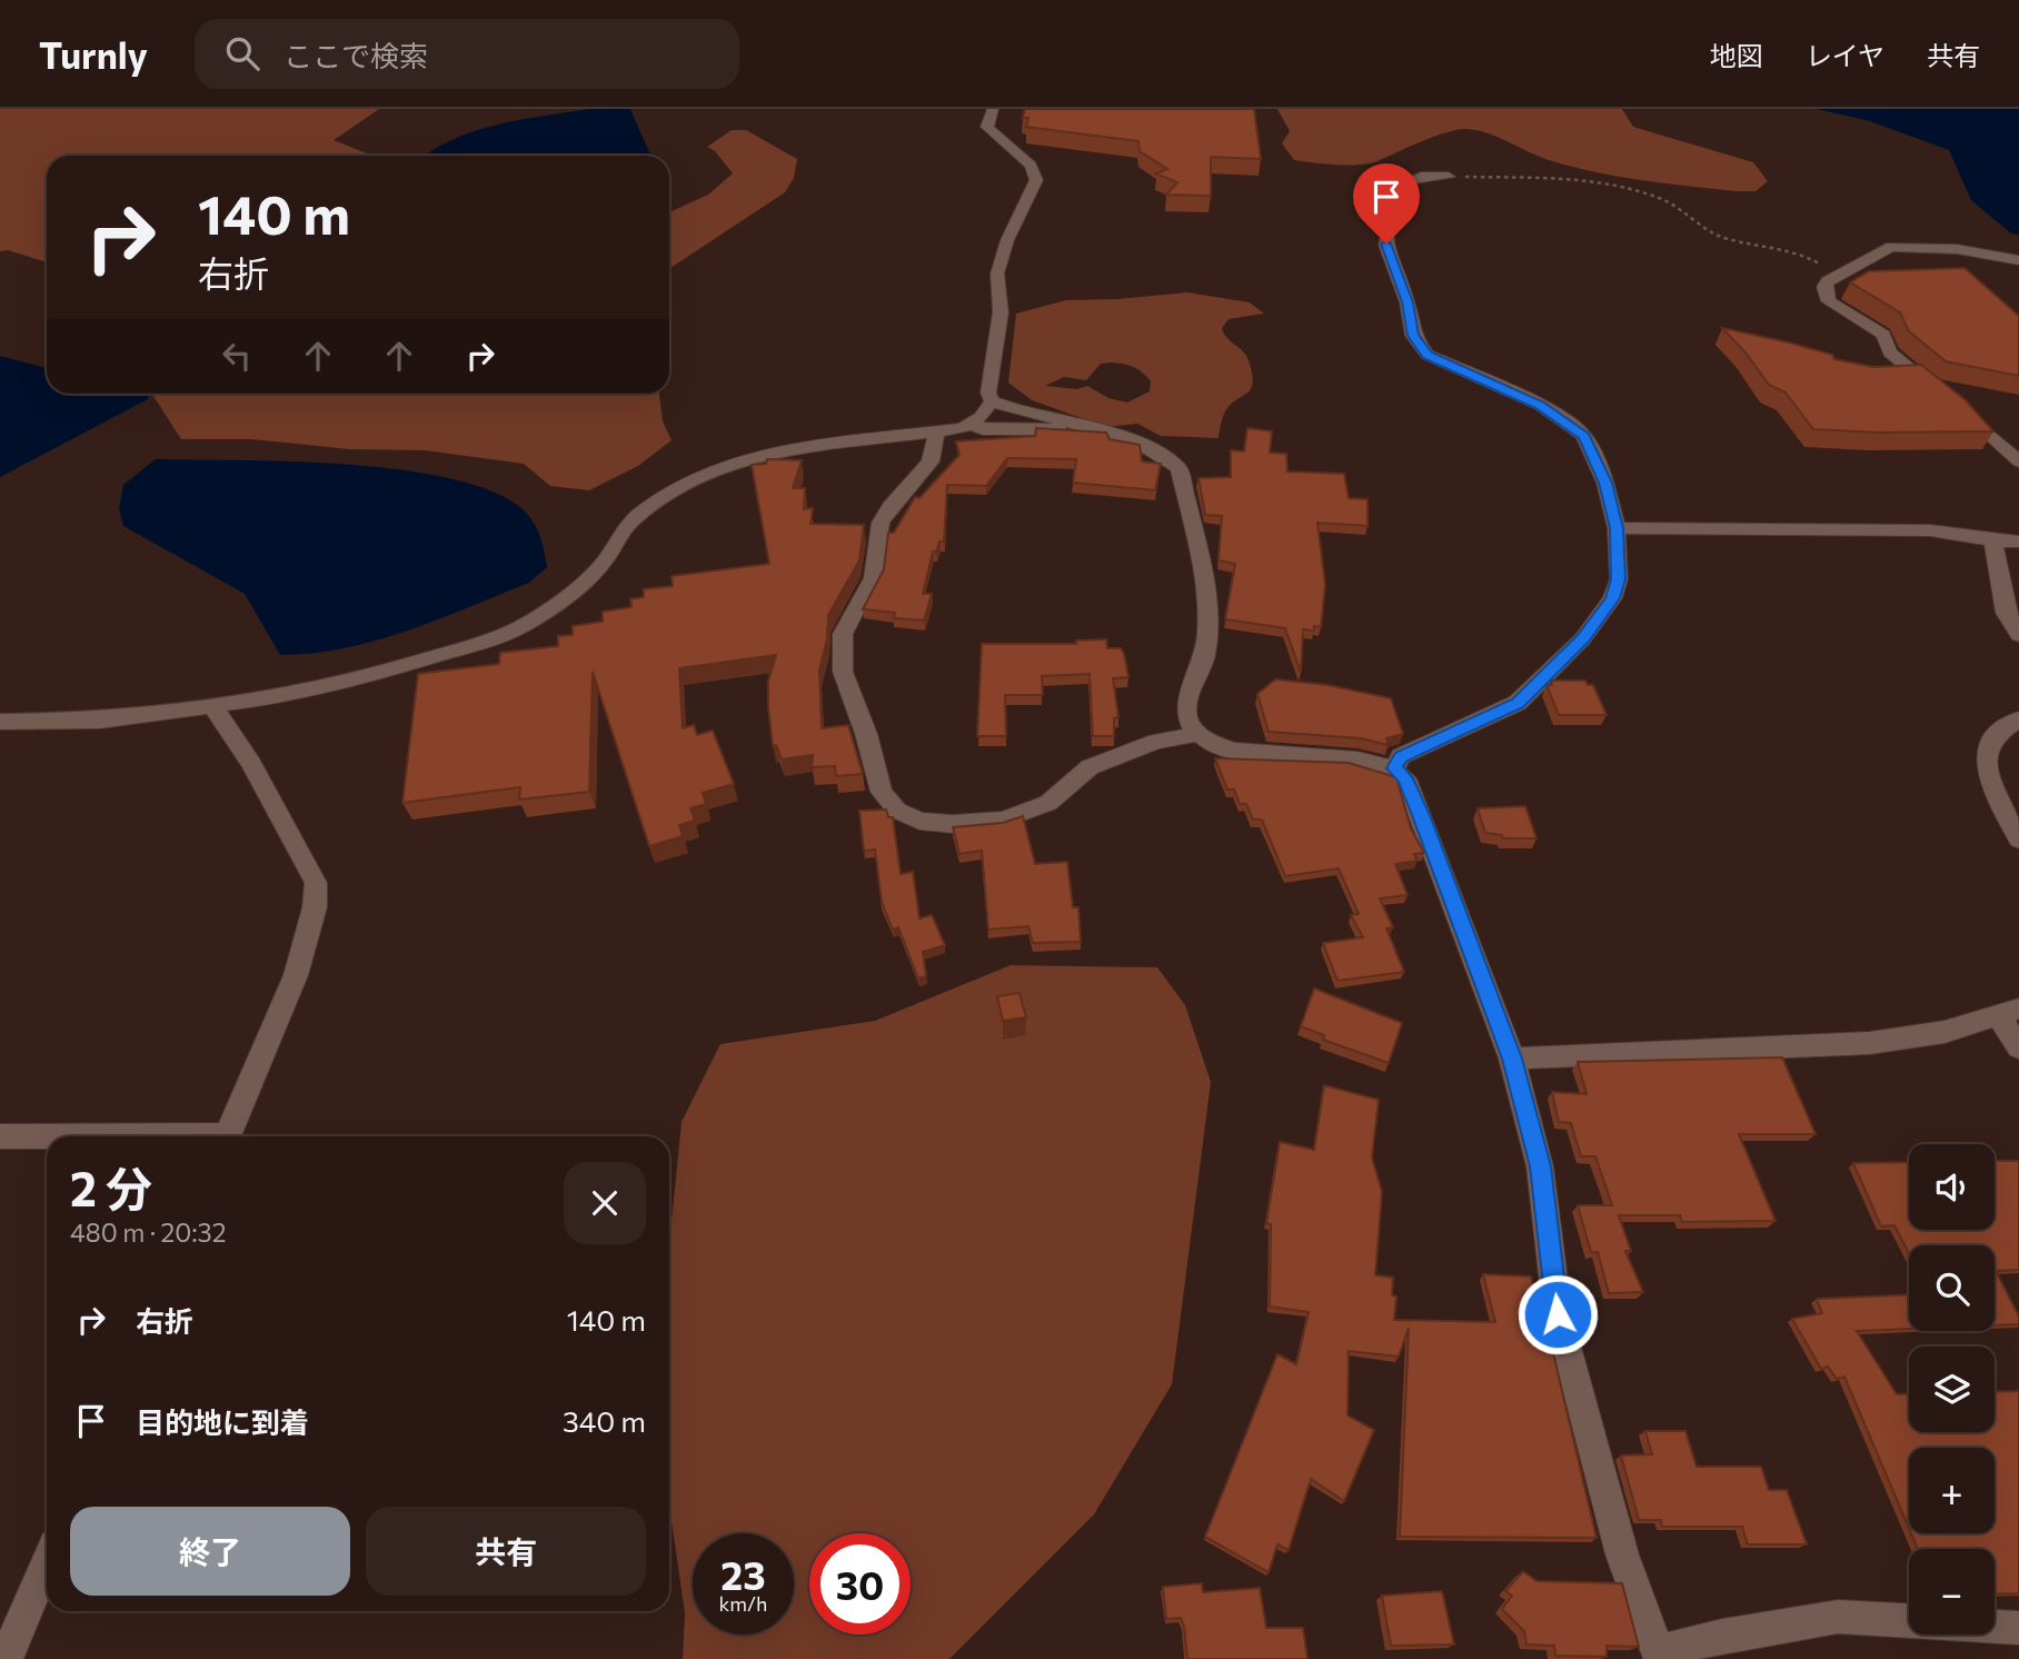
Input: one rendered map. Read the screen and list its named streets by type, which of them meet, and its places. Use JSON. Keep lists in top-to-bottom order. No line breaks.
{"page":{"header":"Turnly","search":"ここで検索","nav":["地図","レイヤ","共有"],"turn":["140 m","右折"],"heading":["2 分","480 m · 20:32"],"map_buttons":["+","−"],"list":[{"name":"右折","value":"140 m"},{"name":"目的地に到着","value":"340 m"}],"buttons":["終了","共有"],"speed":"23 km/h","limit":"30"}}
